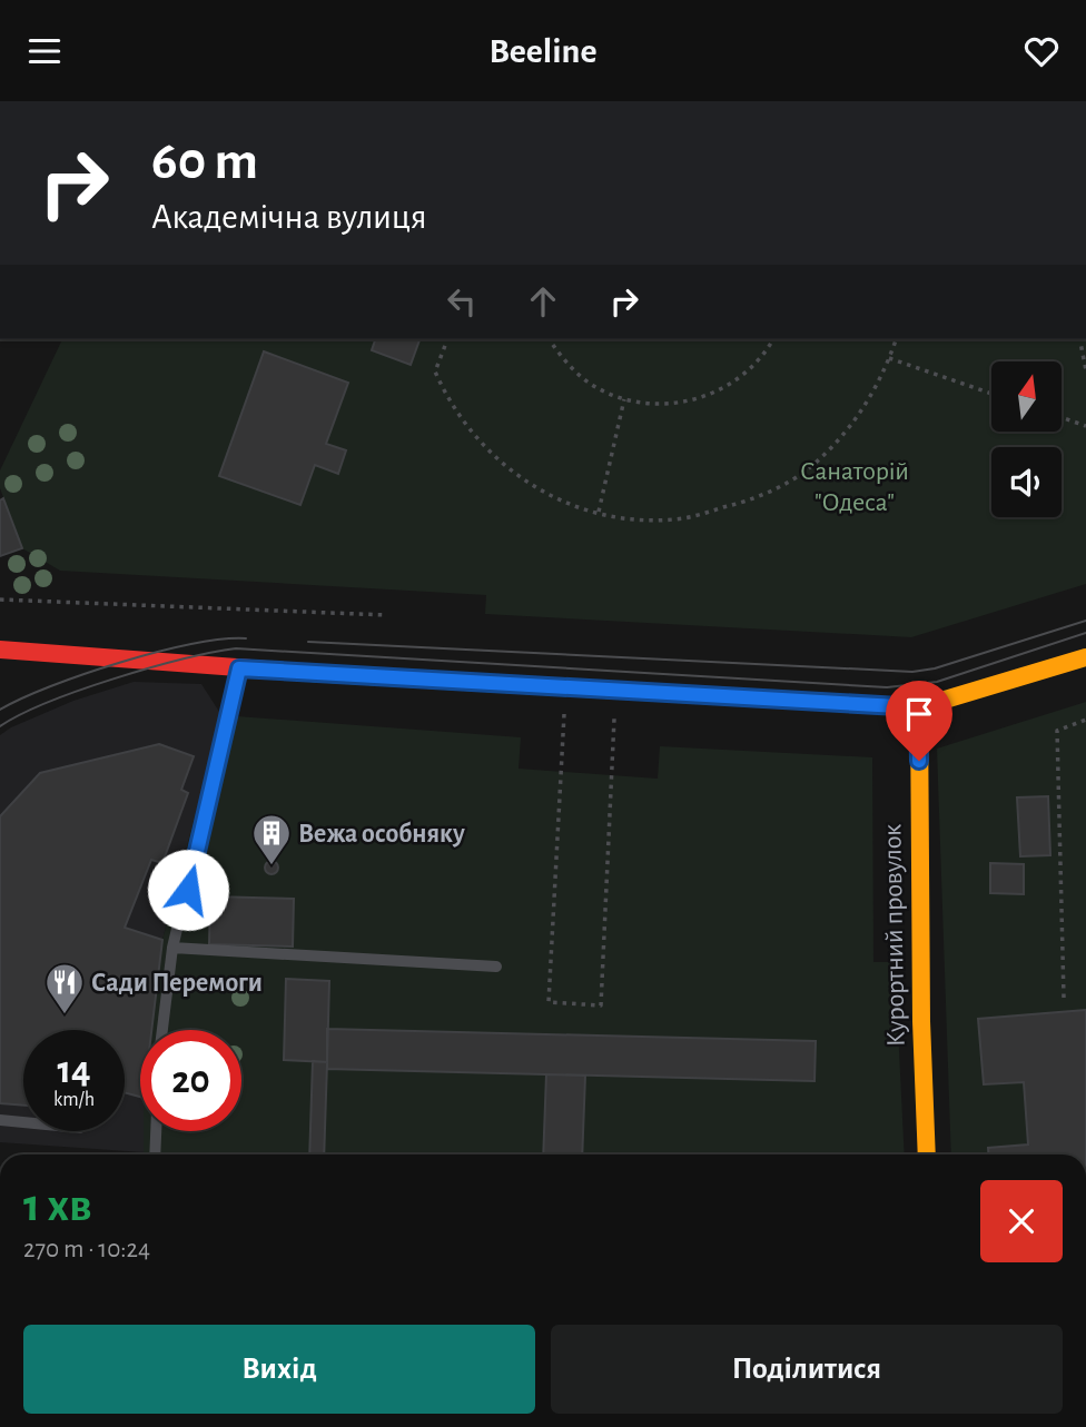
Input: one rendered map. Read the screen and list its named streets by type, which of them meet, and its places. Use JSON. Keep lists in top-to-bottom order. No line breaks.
{"streets":{"street":["Курортний провулок"]},"parks":["Санаторій \"Одеса\""],"places":{"building":["Вежа особняку"],"restaurant":["Сади Перемоги"]},"north":"top","page":{"header":"Beeline","turn":["60 m","Академічна вулиця"],"speed":"14 km/h","limit":"20","heading":["1 хв","270 m · 10:24"],"buttons":["Вихід","Поділитися"]}}
